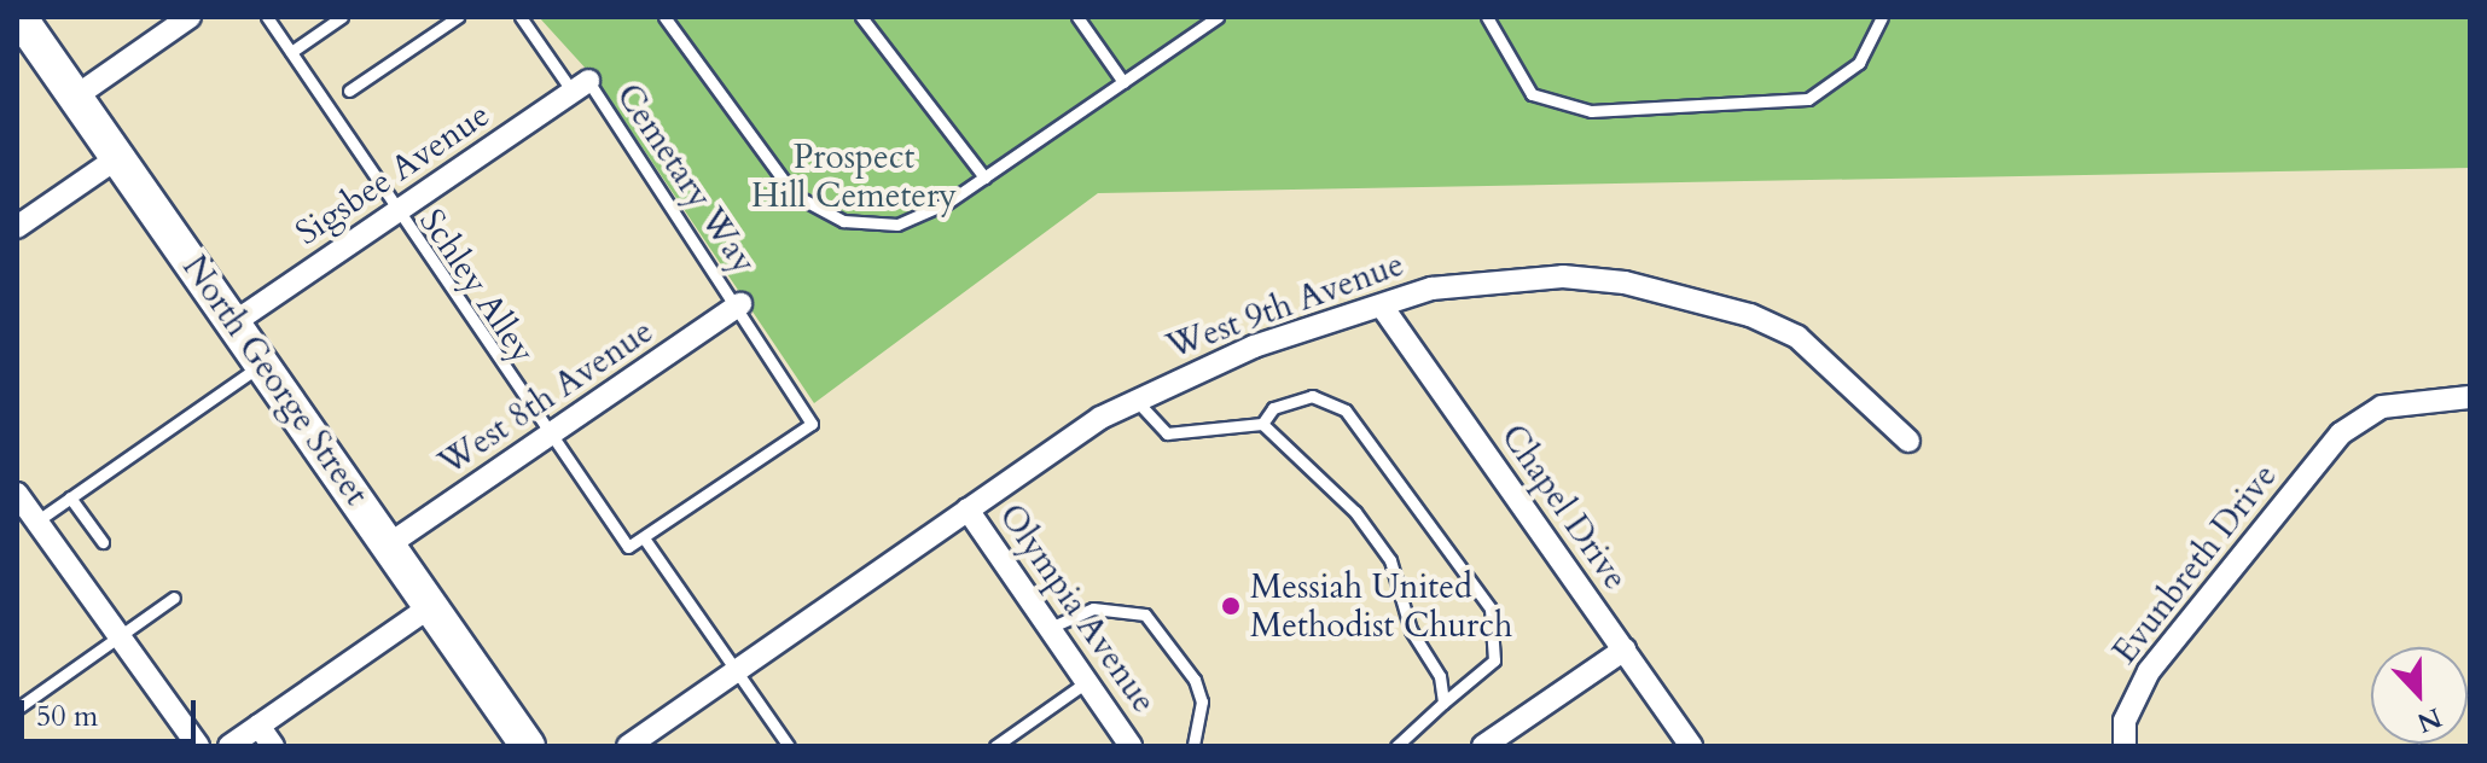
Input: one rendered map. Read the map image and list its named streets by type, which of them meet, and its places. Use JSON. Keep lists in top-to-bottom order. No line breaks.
{"streets":{"main road":["North George Street"],"street":["Sigsbee Avenue","West 9th Avenue","West 8th Avenue","Chapel Drive","Evunbreth Drive","Olympia Avenue"],"lane":["Cemetary Way","Schley Alley"]},"crossings":[["Sigsbee Avenue","Cemetary Way"],["Sigsbee Avenue","Schley Alley"],["Sigsbee Avenue","North George Street"],["Cemetary Way","Schley Alley"],["Cemetary Way","West 8th Avenue"],["Schley Alley","West 8th Avenue"],["West 9th Avenue","Chapel Drive"],["West 9th Avenue","Olympia Avenue"],["North George Street","West 8th Avenue"]],"parks":["Prospect Hill Cemetery"],"places":["Messiah United Methodist Church"],"scale_bar":"50 m","north":"bottom"}
